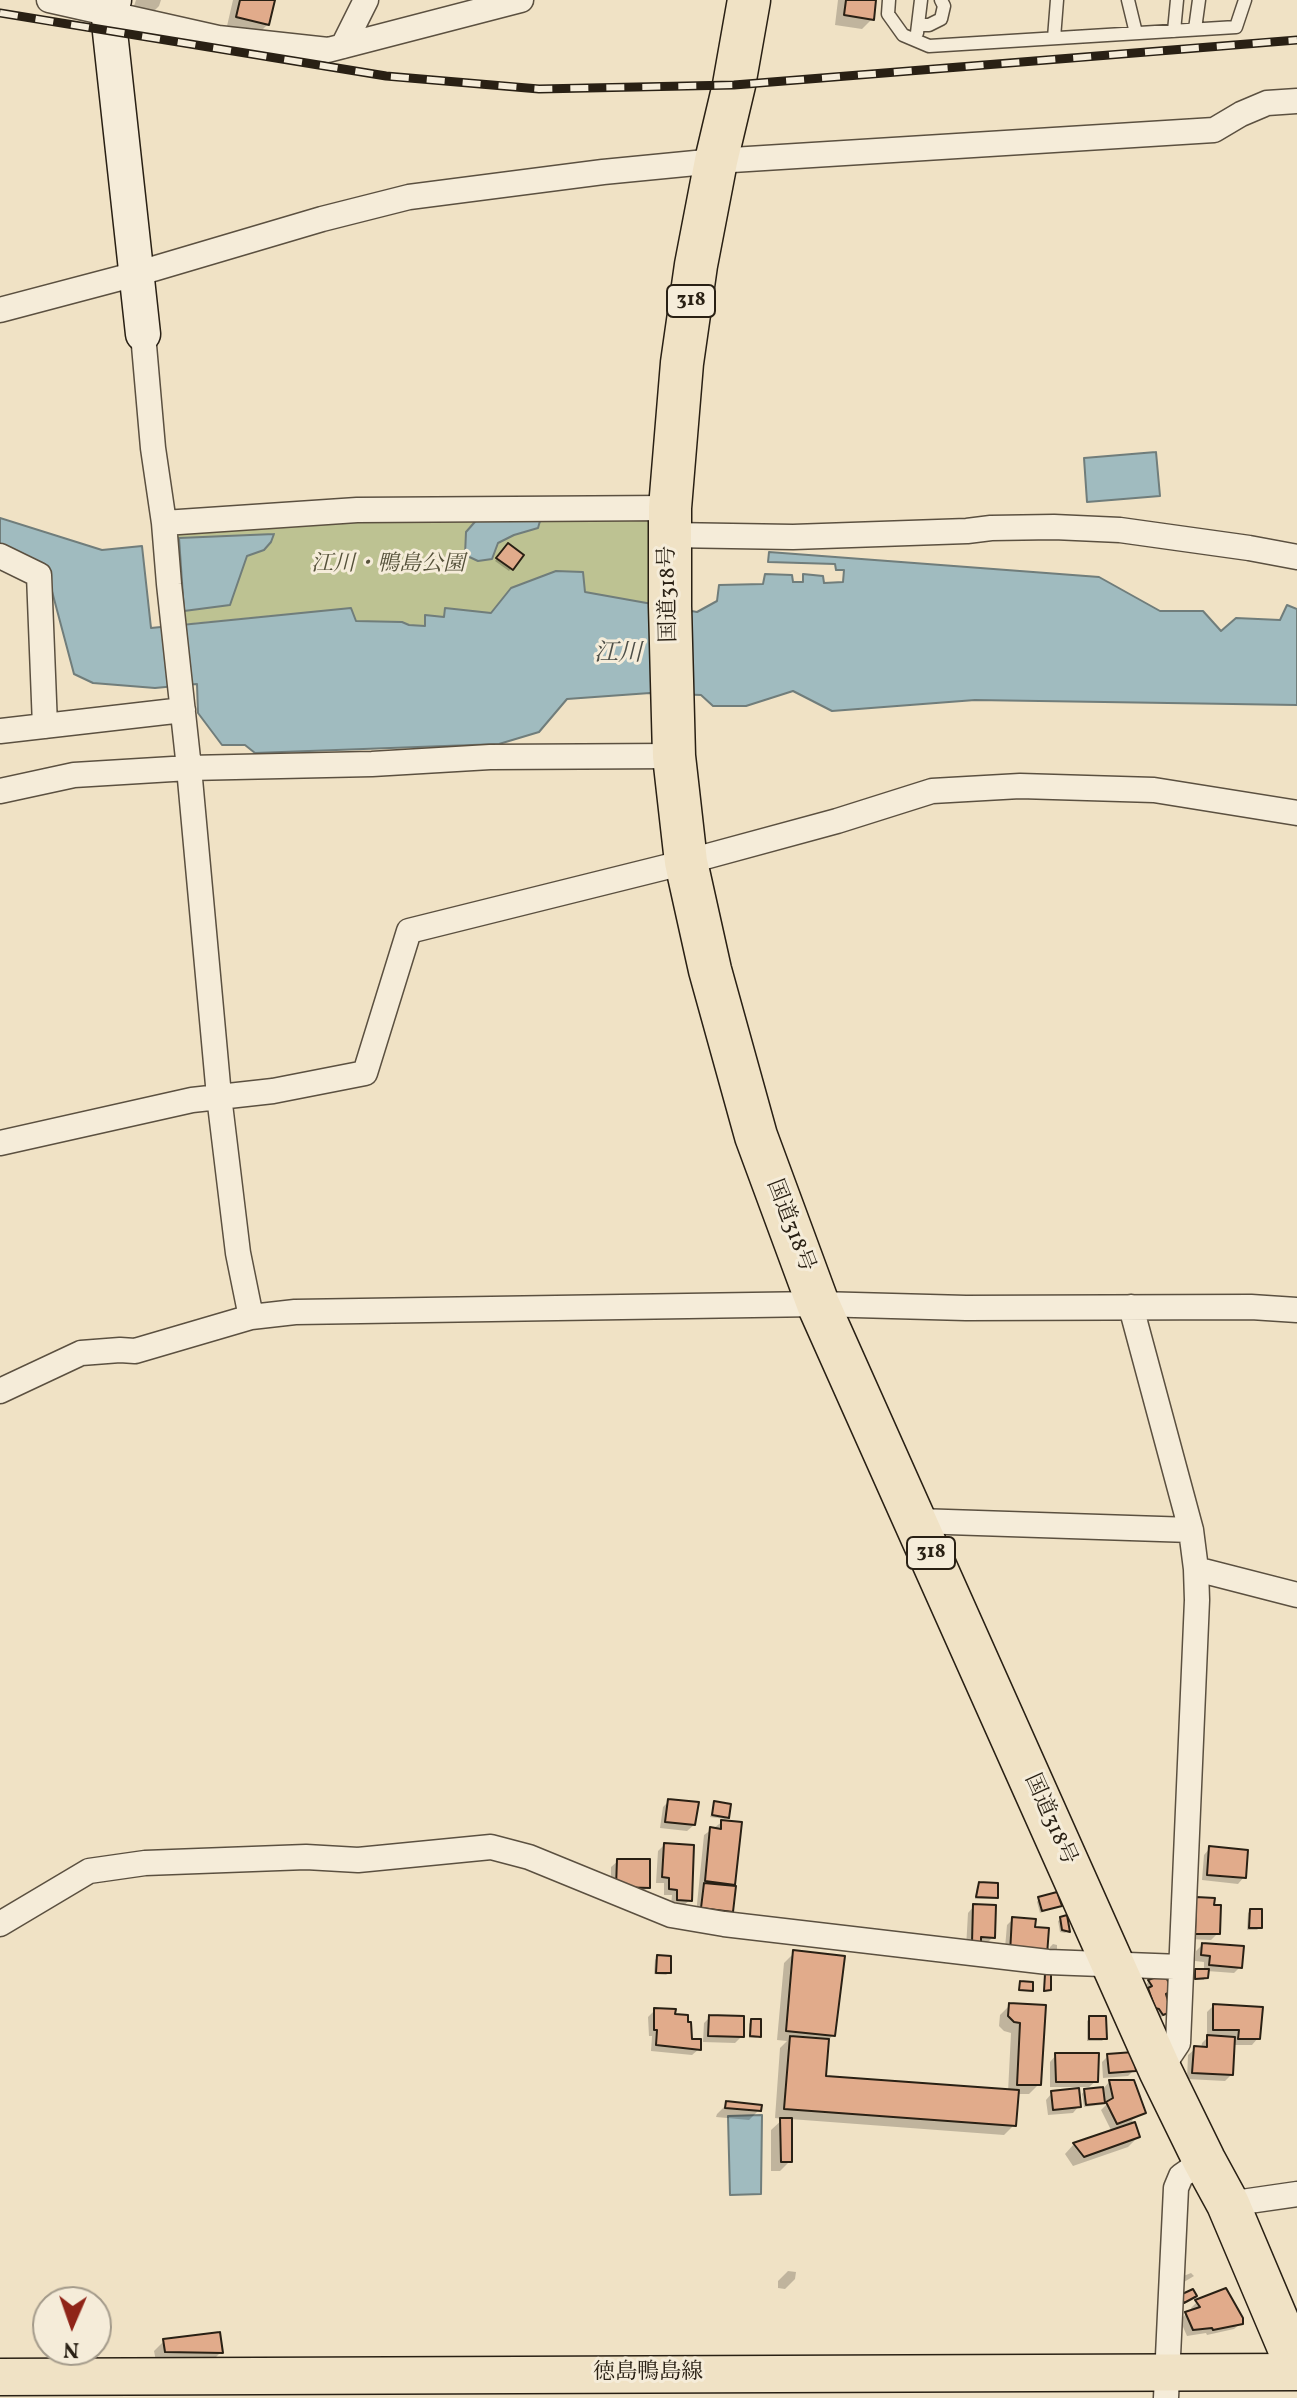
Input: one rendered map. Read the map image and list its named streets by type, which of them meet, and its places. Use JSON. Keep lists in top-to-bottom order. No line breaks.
{"streets":{"highway":["318","国道318号"],"main road":["徳島鴨島線"]},"crossings":[["国道318号","徳島鴨島線"]],"water":["江川"],"parks":["江川・鴨島公園"],"north":"bottom"}
